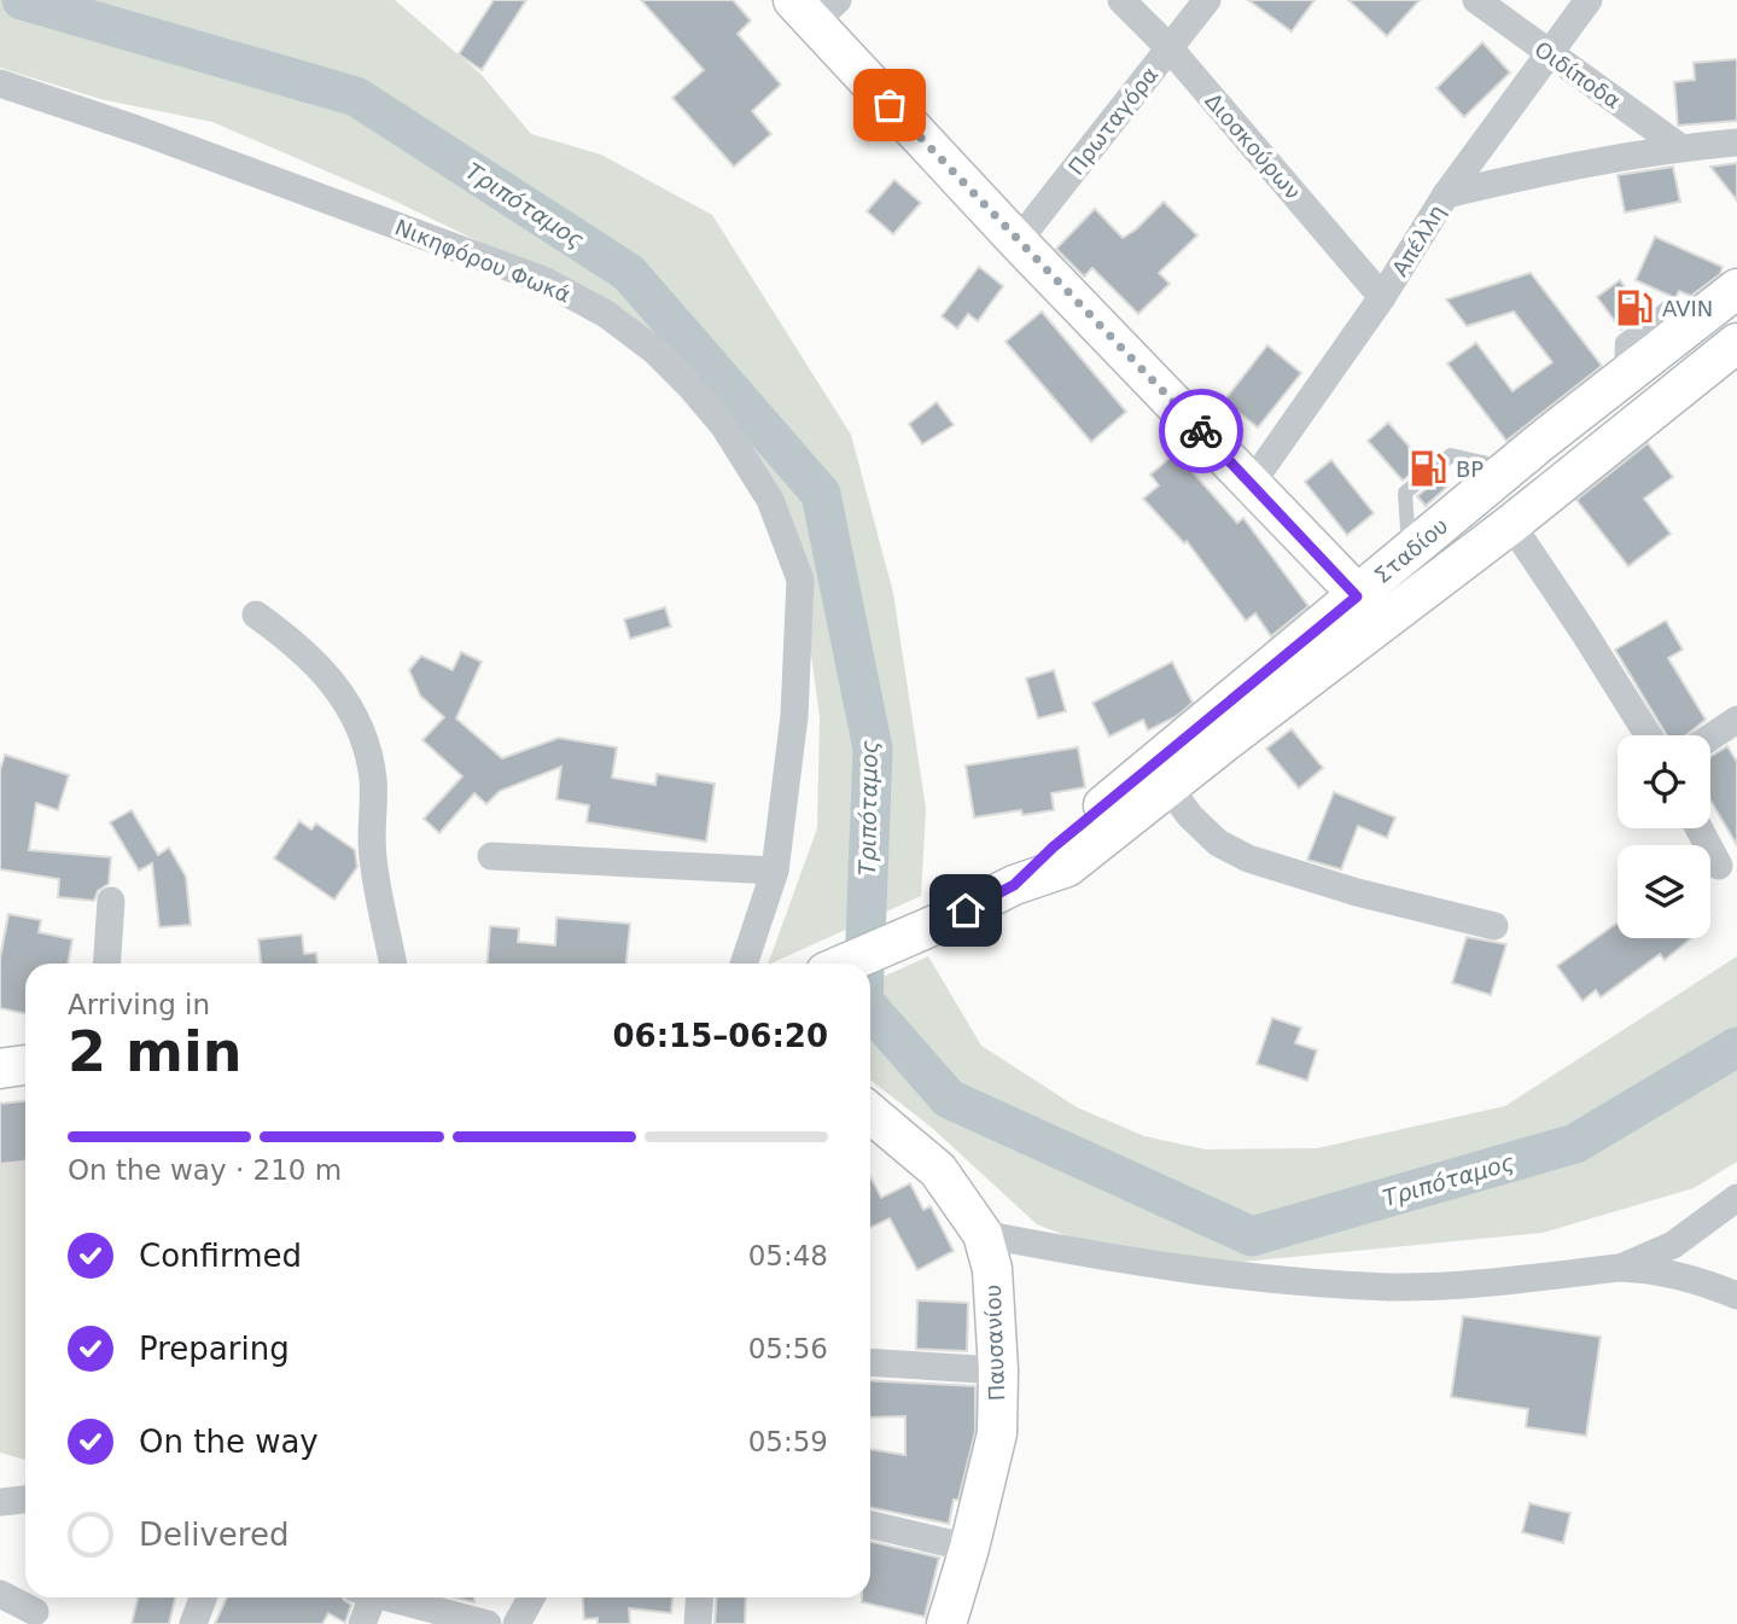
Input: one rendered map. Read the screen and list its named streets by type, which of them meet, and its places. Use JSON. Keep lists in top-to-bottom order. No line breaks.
{"streets":{"main road":["Σταδίου","Παυσανίου"],"street":["Οιδίποδα","Πρωταγόρα","Διοσκούρων","Απέλλη","Νικηφόρου Φωκά"]},"crossings":[["Οιδίποδα","Απέλλη"],["Πρωταγόρα","Διοσκούρων"],["Διοσκούρων","Απέλλη"]],"water":["Τριπόταμος"],"places":{"fuel station":["AVIN","BP"]},"page":{"heading":["2 min","Arriving in","06:15–06:20"],"bar":"On the way · 210 m","list":[["Confirmed","05:48"],["Preparing","05:56"],["On the way","05:59"],"Delivered"]}}
